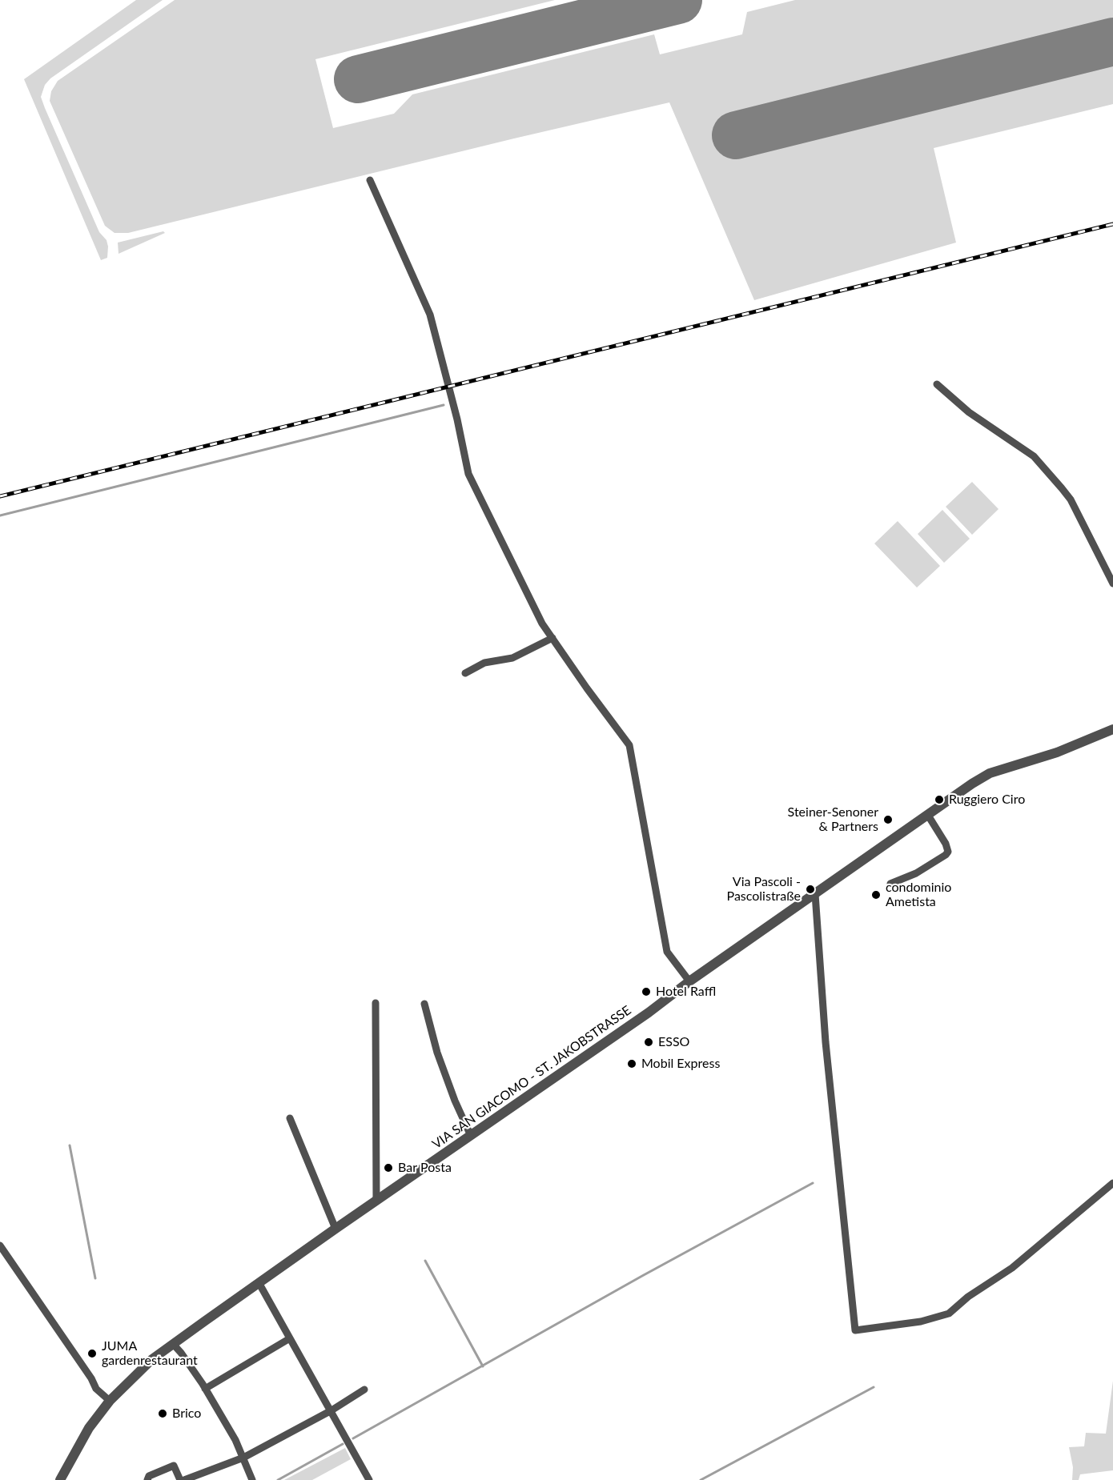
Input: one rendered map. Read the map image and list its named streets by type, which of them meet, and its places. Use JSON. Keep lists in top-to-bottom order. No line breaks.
{"streets":{"street":["VIA SAN GIACOMO - ST. JAKOBSTRASSE"]},"places":["Ruggiero Ciro","Steiner-Senoner & Partners","Via Pascoli - Pascolistraße","condominio Ametista","Hotel Raffl","ESSO","Mobil Express","Bar Posta","JUMA gardenrestaurant","Brico"]}
